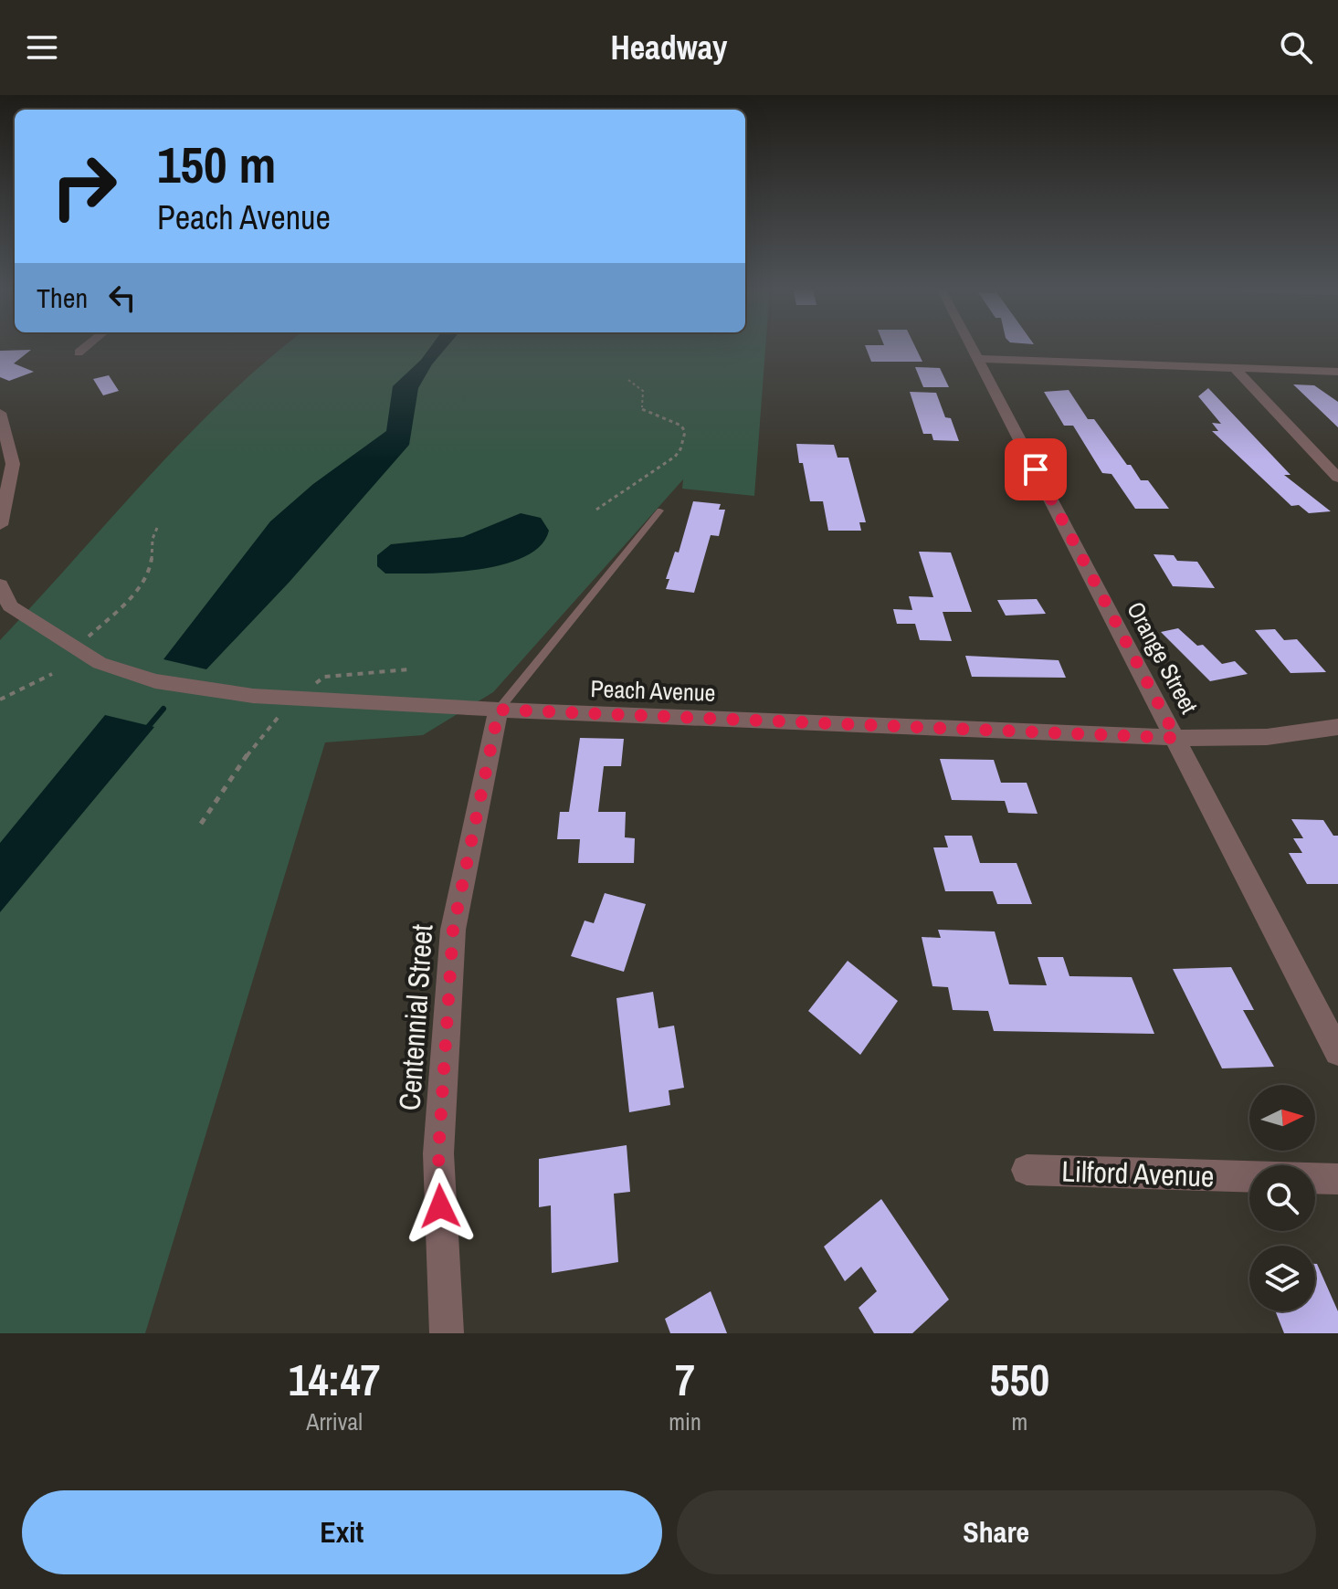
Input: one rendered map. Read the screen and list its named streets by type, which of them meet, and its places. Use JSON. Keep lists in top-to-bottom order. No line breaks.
{"streets":{"street":["Orange Street","Peach Avenue","Centennial Street","Lilford Avenue"]},"crossings":[["Orange Street","Peach Avenue"],["Peach Avenue","Centennial Street"]],"north":"right","page":{"header":"Headway","turn":["150 m","Peach Avenue"],"then":"Then","eta":["14:47","Arrival","7","min","550","m"],"buttons":["Exit","Share"]}}
